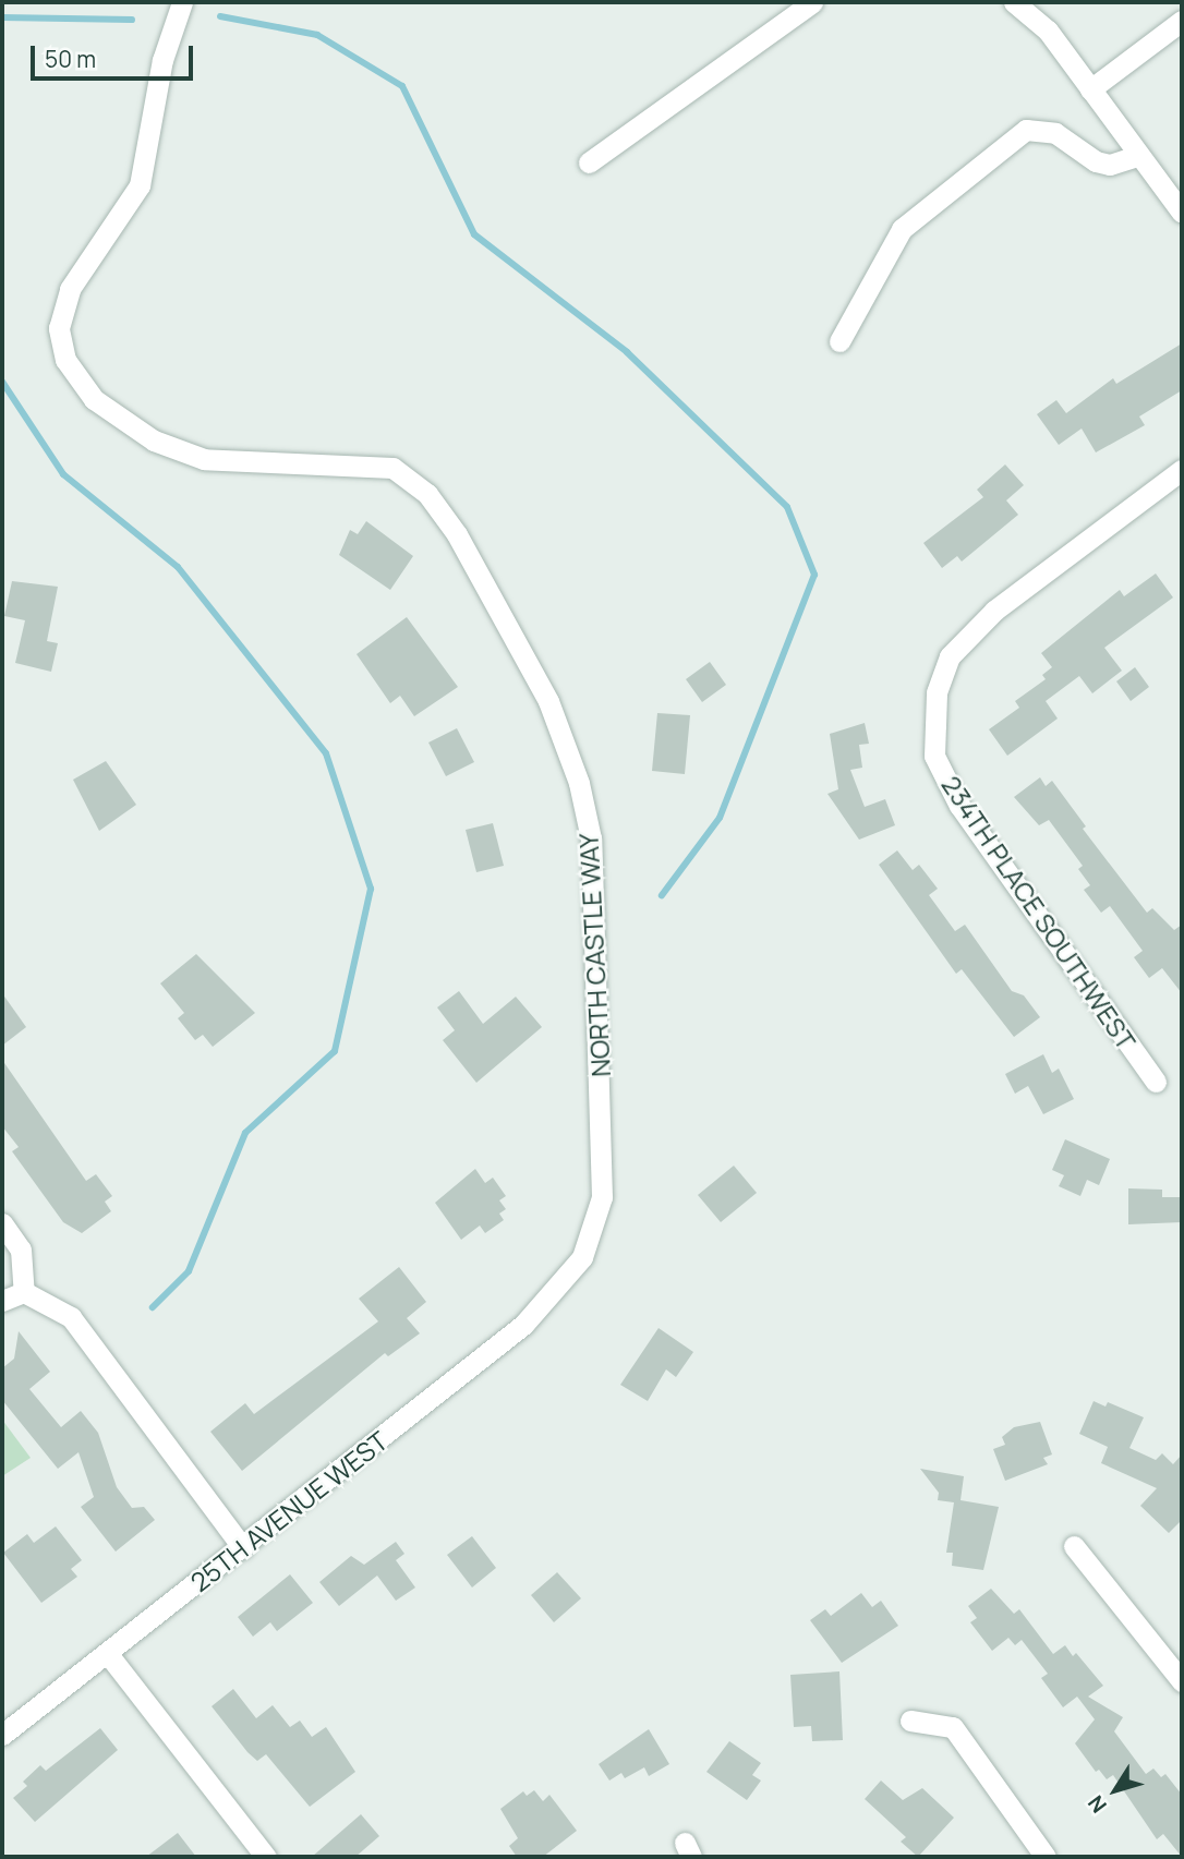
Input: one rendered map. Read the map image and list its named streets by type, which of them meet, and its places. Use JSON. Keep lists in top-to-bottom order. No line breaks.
{"streets":{"street":["234TH PLACE SOUTHWEST","NORTH CASTLE WAY","25TH AVENUE WEST"]},"crossings":[["NORTH CASTLE WAY","25TH AVENUE WEST"]],"scale_bar":"50 m","north":"bottom left"}
